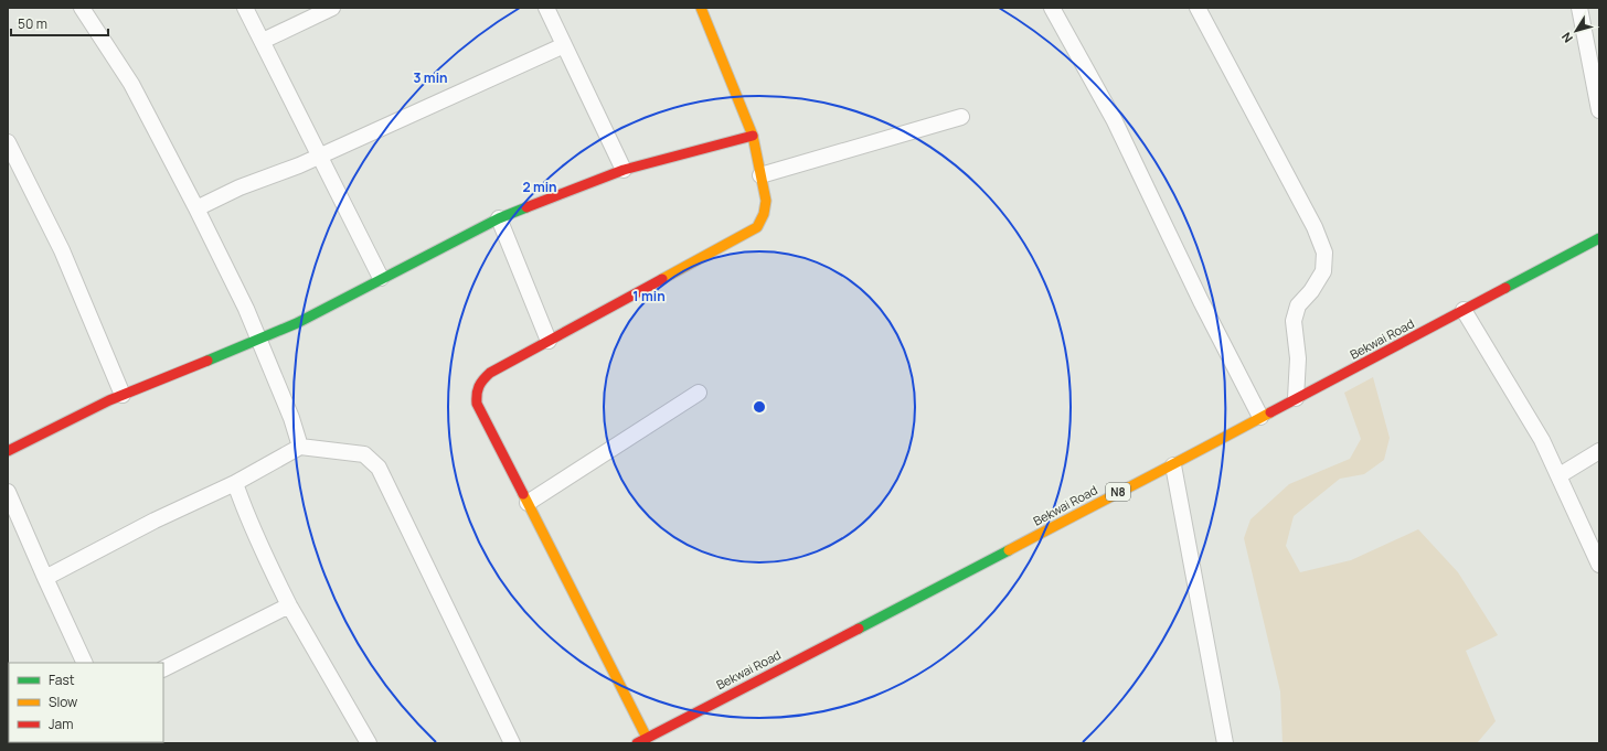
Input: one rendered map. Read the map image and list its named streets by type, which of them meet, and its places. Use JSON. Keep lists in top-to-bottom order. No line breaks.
{"streets":{"main road":["Bekwai Road","N8"]},"legend":["Fast","Slow","Jam"],"scale_bar":"50 m","north":"bottom left","rings":["3 min","2 min","1 min"]}
